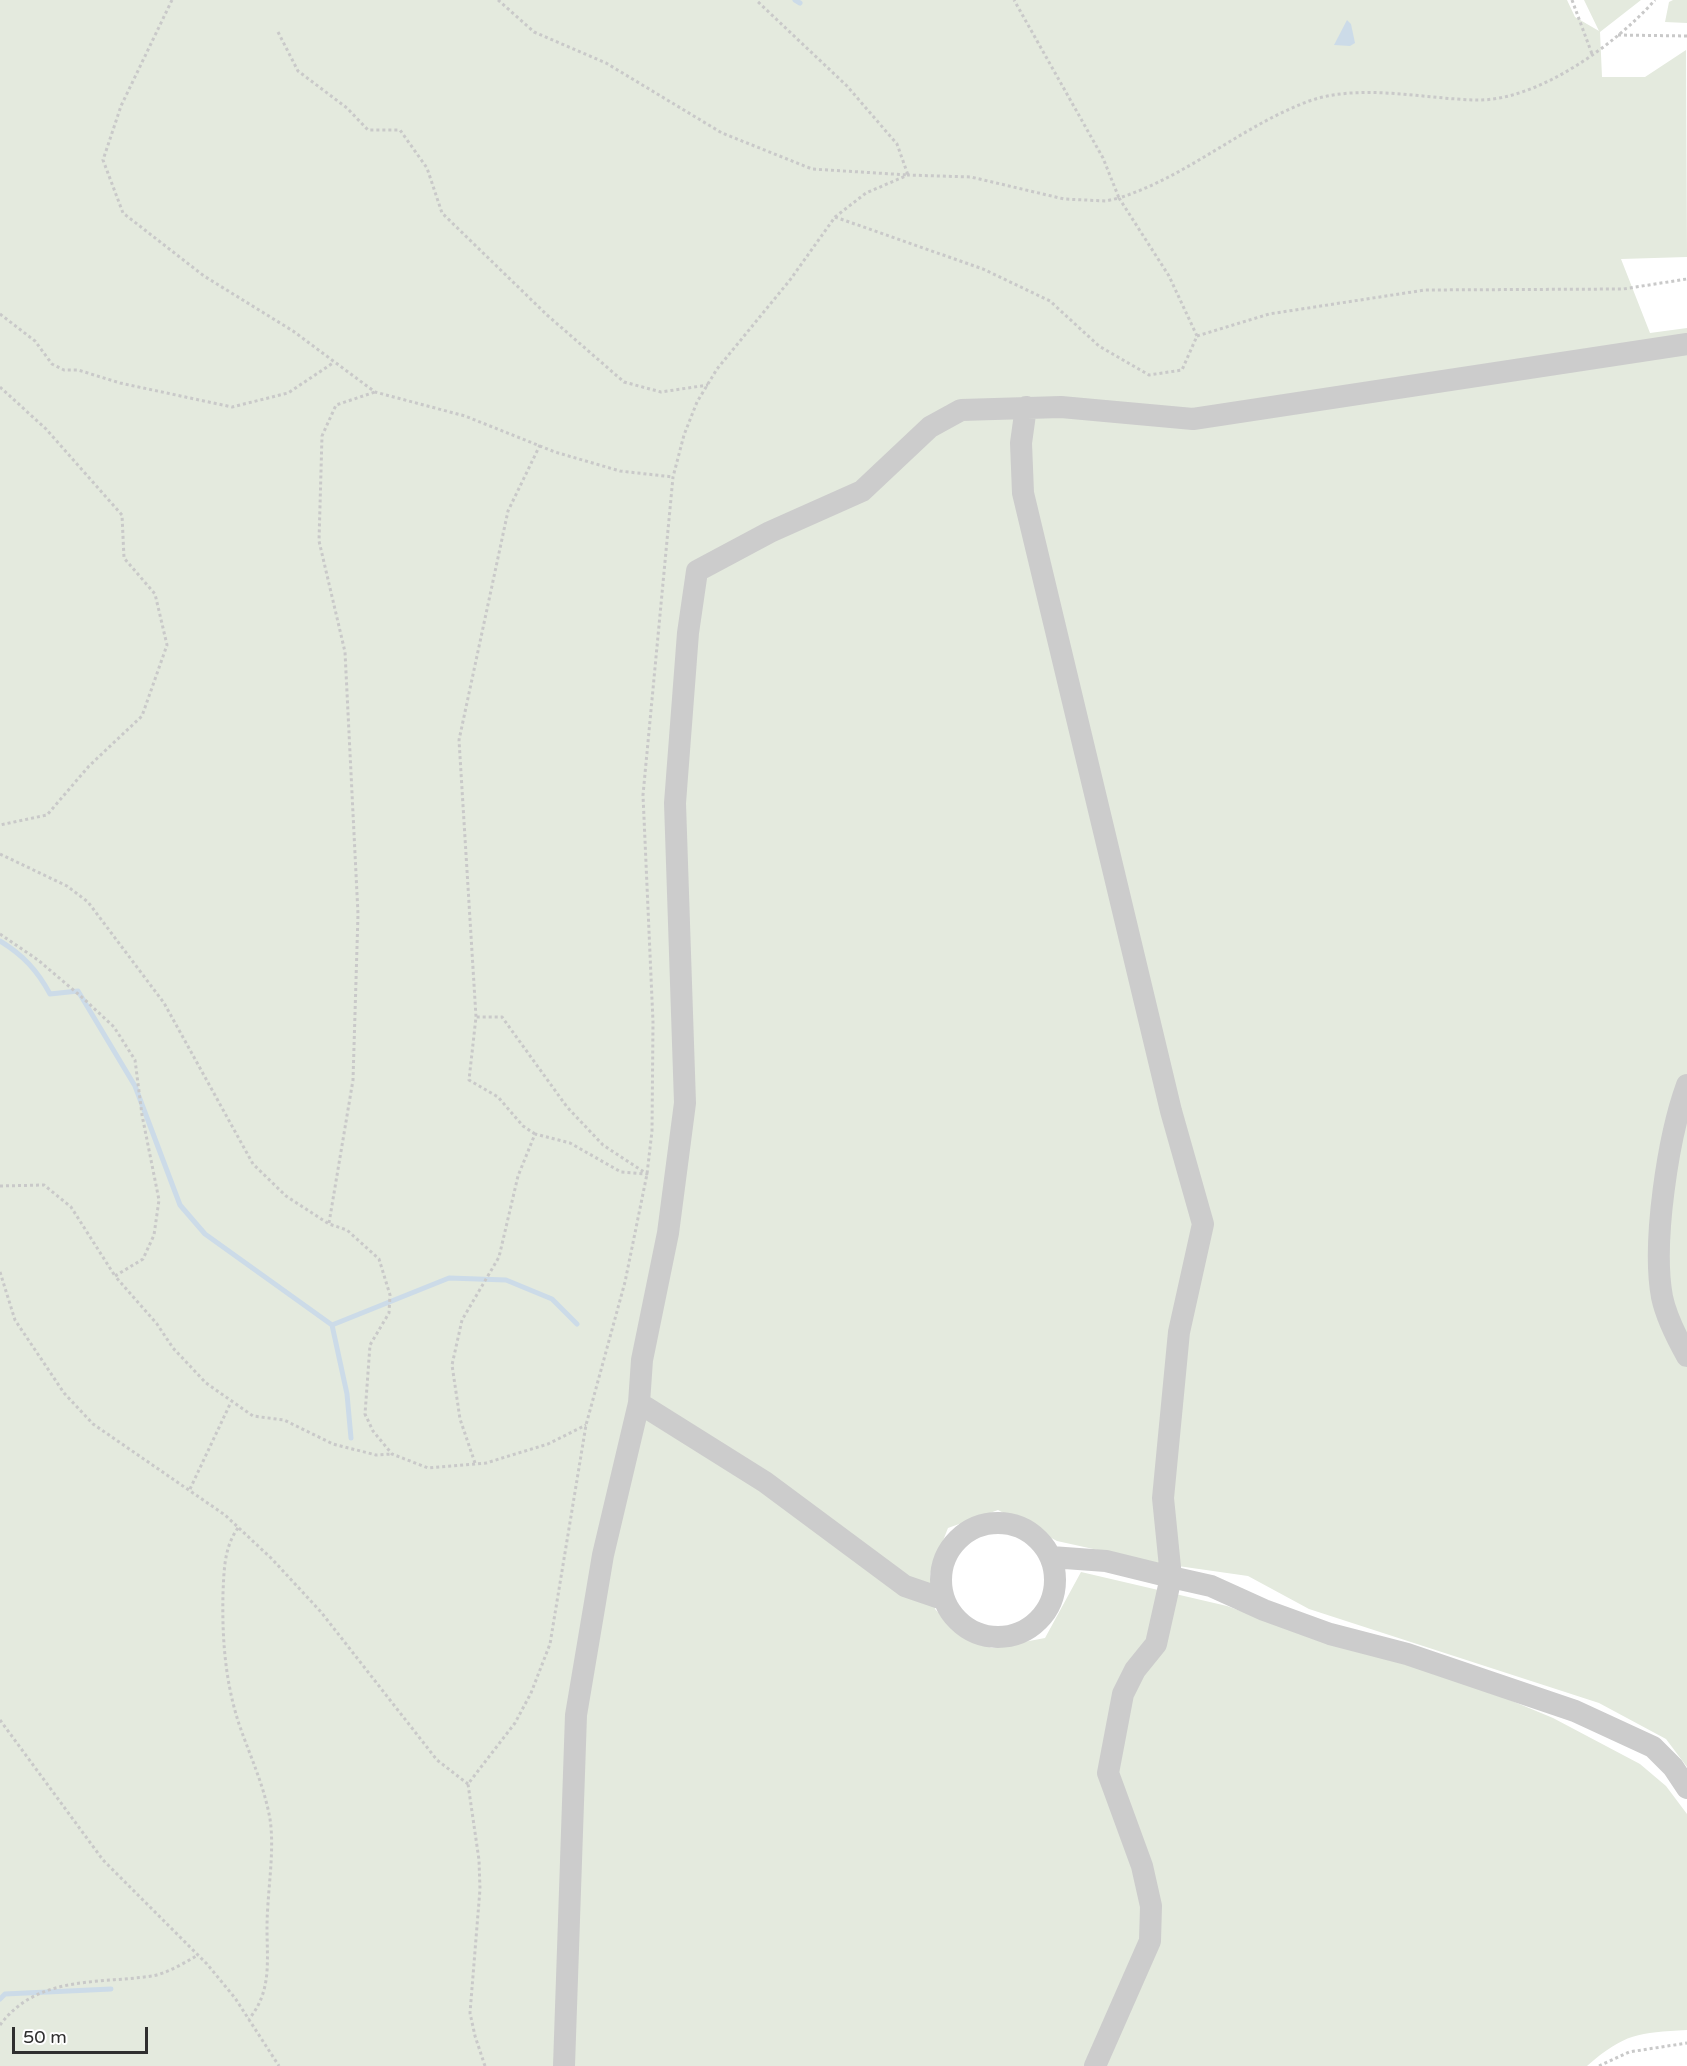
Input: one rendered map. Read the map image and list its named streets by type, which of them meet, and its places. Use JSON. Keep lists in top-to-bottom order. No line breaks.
{"scale_bar":"50 m"}
